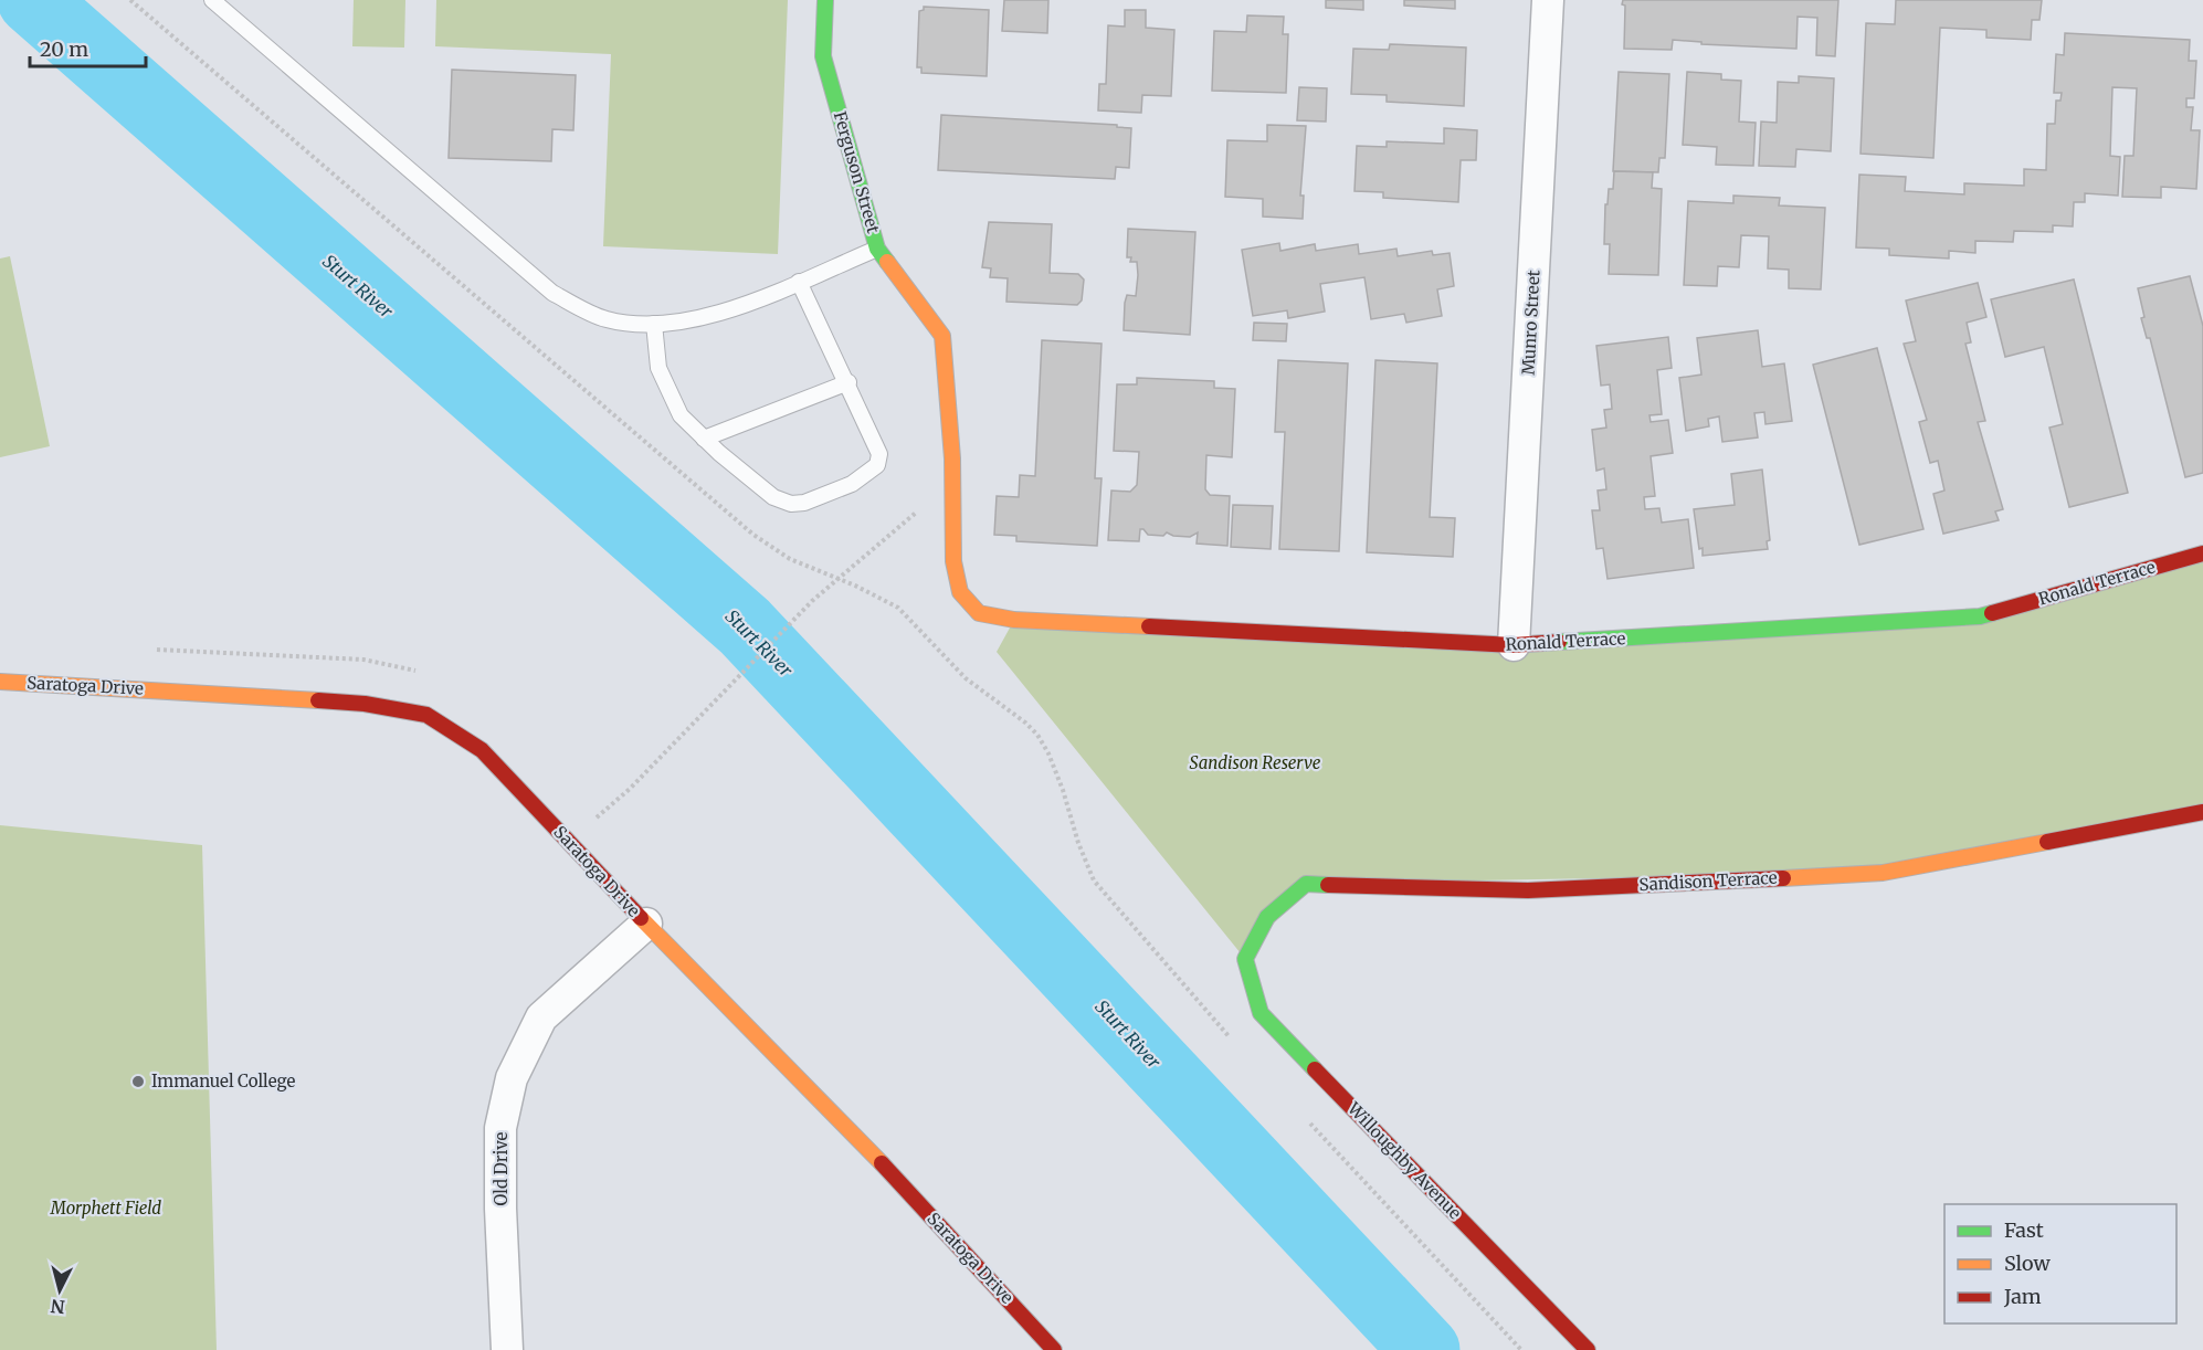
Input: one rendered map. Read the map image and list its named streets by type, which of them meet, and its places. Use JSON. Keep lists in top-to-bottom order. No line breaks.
{"streets":{"street":["Ferguson Street","Munro Street","Ronald Terrace","Saratoga Drive","Sandison Terrace","Willoughby Avenue","Old Drive"]},"crossings":[["Ferguson Street","Ronald Terrace"],["Munro Street","Ronald Terrace"],["Saratoga Drive","Old Drive"],["Sandison Terrace","Willoughby Avenue"]],"water":["Sturt River"],"parks":["Sandison Reserve","Morphett Field"],"places":["Immanuel College"],"legend":["Fast","Slow","Jam"],"scale_bar":"20 m","north":"bottom"}
